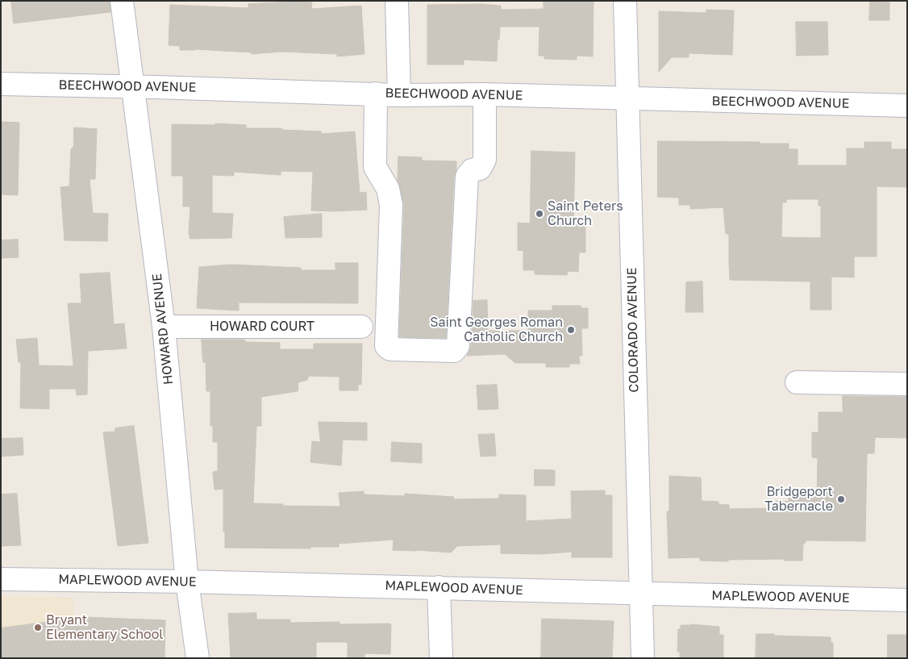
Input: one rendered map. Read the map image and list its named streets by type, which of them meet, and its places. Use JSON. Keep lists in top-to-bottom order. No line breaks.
{"streets":{"street":["BEECHWOOD AVENUE","HOWARD COURT","HOWARD AVENUE","COLORADO AVENUE","MAPLEWOOD AVENUE"]},"crossings":[["BEECHWOOD AVENUE","HOWARD AVENUE"],["BEECHWOOD AVENUE","COLORADO AVENUE"],["HOWARD COURT","HOWARD AVENUE"],["HOWARD AVENUE","MAPLEWOOD AVENUE"],["COLORADO AVENUE","MAPLEWOOD AVENUE"]],"places":["Saint Peters Church","Saint Georges Roman Catholic Church","Bridgeport Tabernacle","Bryant Elementary School"]}
